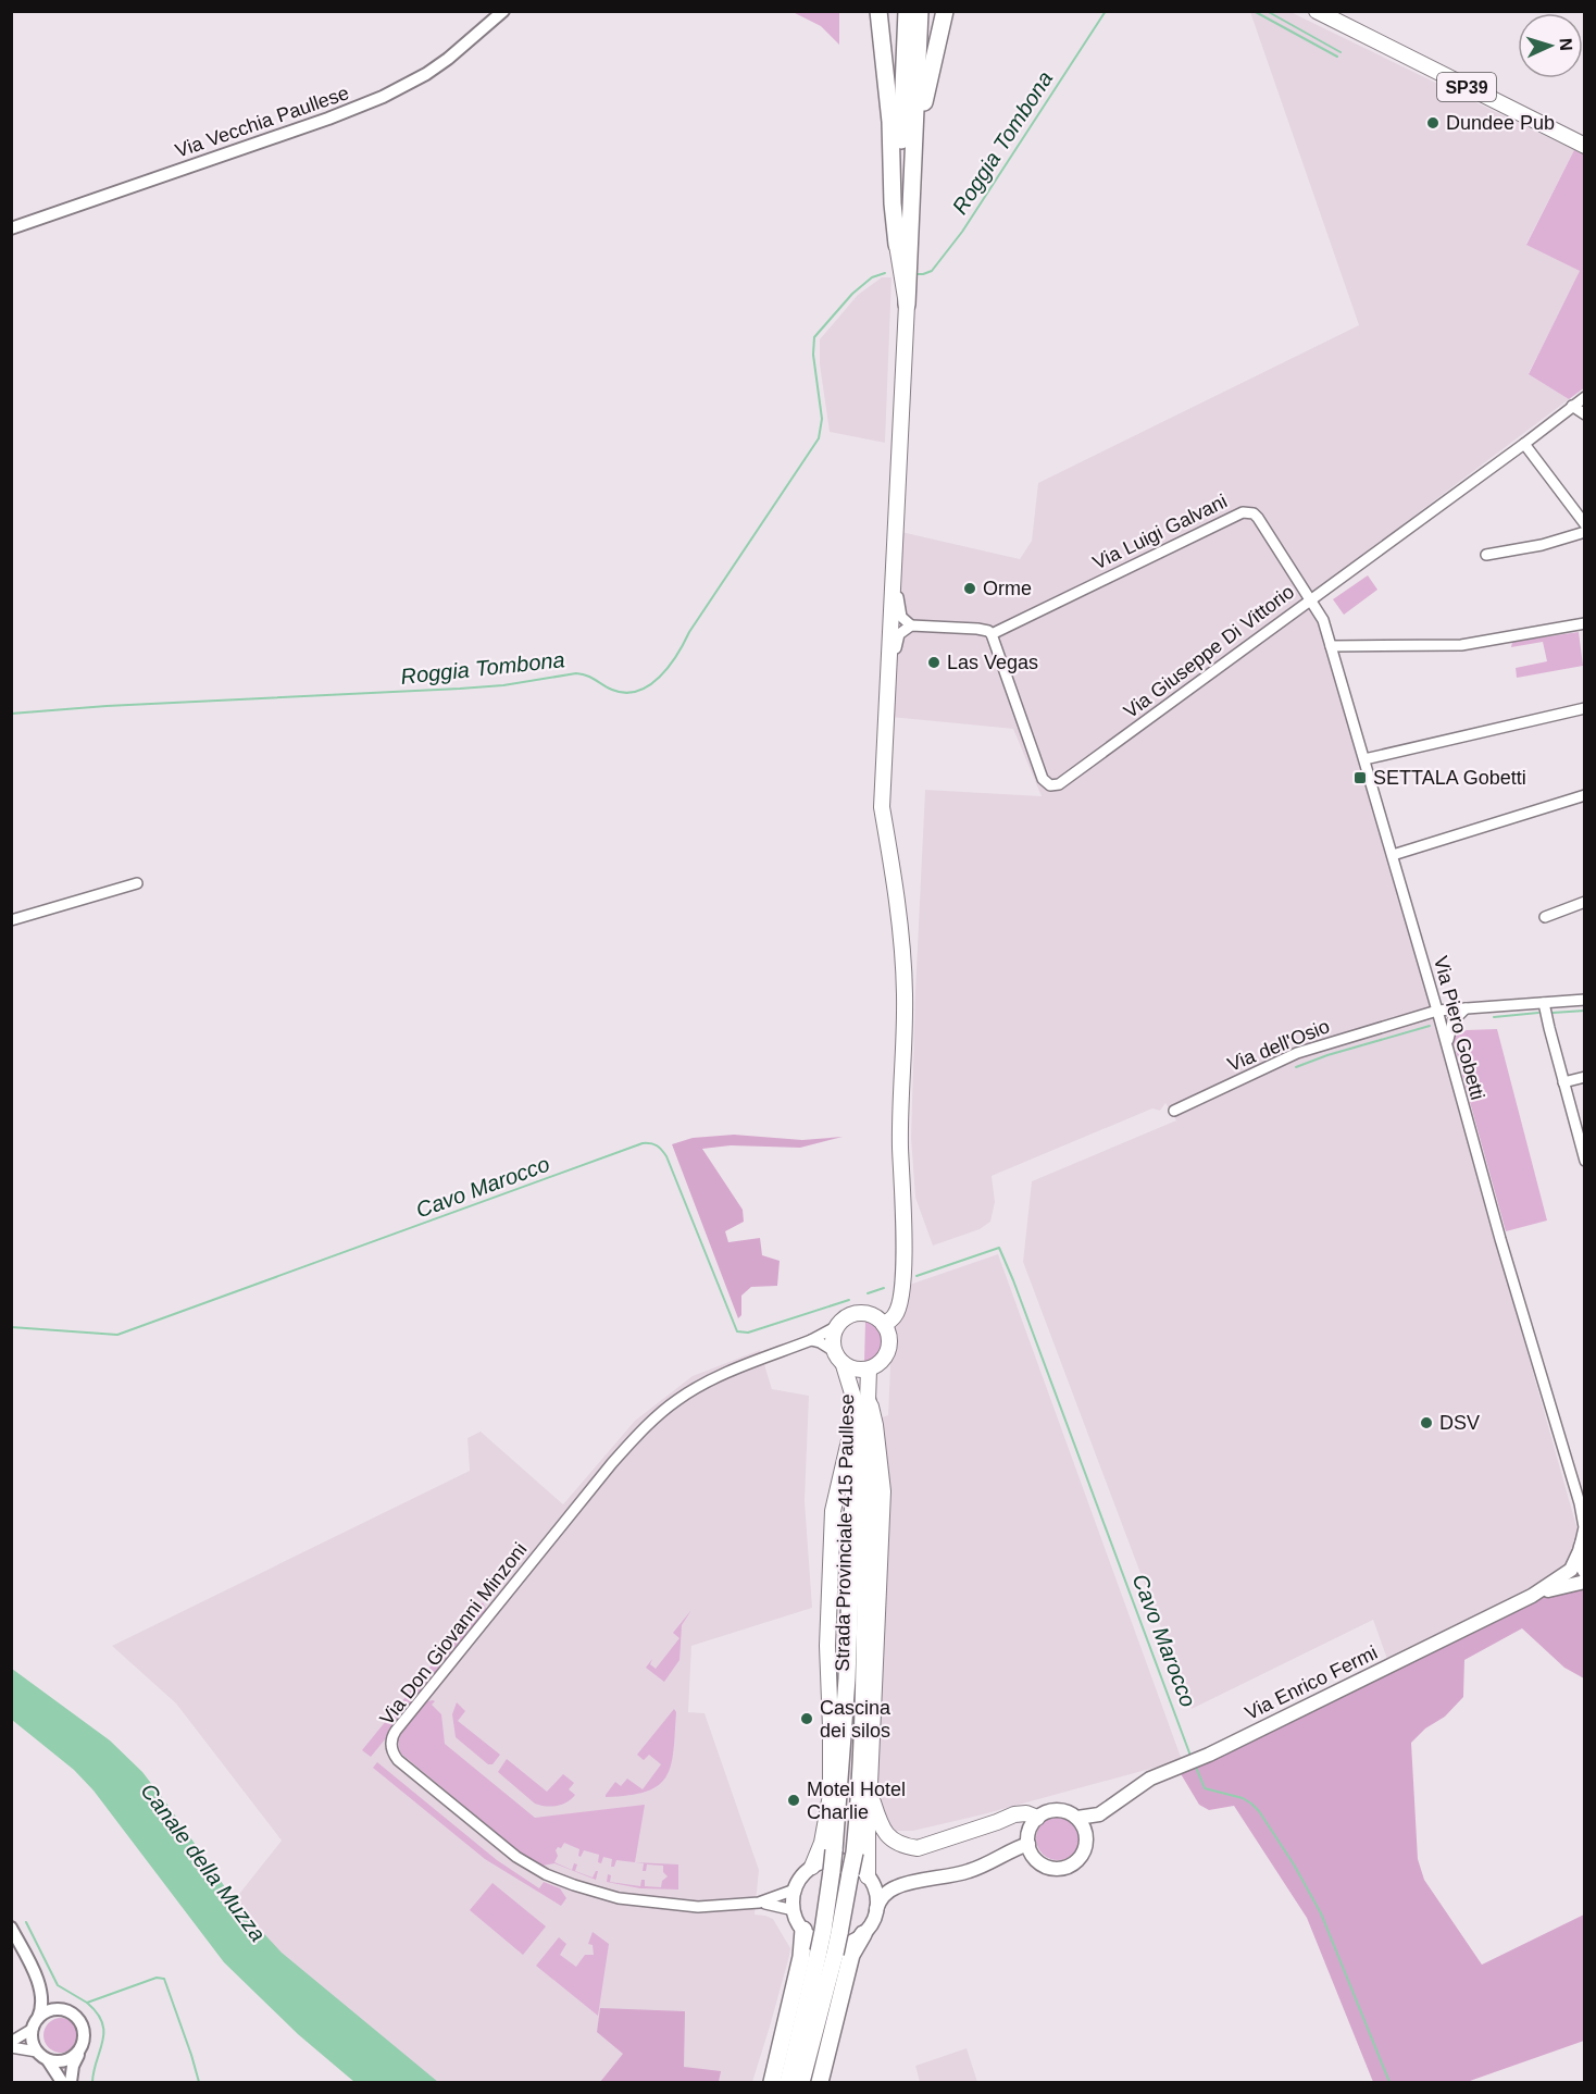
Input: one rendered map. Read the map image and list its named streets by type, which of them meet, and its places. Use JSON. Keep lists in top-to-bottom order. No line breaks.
{"streets":{"highway":["Strada Provinciale 415 Paullese"],"main road":["SP39","Via Enrico Fermi"],"street":["Via Vecchia Paullese","Via Luigi Galvani","Via Giuseppe Di Vittorio","Via Piero Gobetti","Via dell'Osio","Via Don Giovanni Minzoni"]},"crossings":[["Via Luigi Galvani","Via Giuseppe Di Vittorio"],["Via Luigi Galvani","Via Piero Gobetti"],["Via Giuseppe Di Vittorio","Via Piero Gobetti"],["Via Piero Gobetti","Via dell'Osio"],["Strada Provinciale 415 Paullese","Via Don Giovanni Minzoni"]],"water":["Roggia Tombona","Cavo Marocco","Canale della Muzza"],"places":{"other":["Dundee Pub","Orme","Las Vegas","DSV","Cascina dei silos","Motel Hotel Charlie"],"transit":["SETTALA Gobetti"]},"north":"right"}
